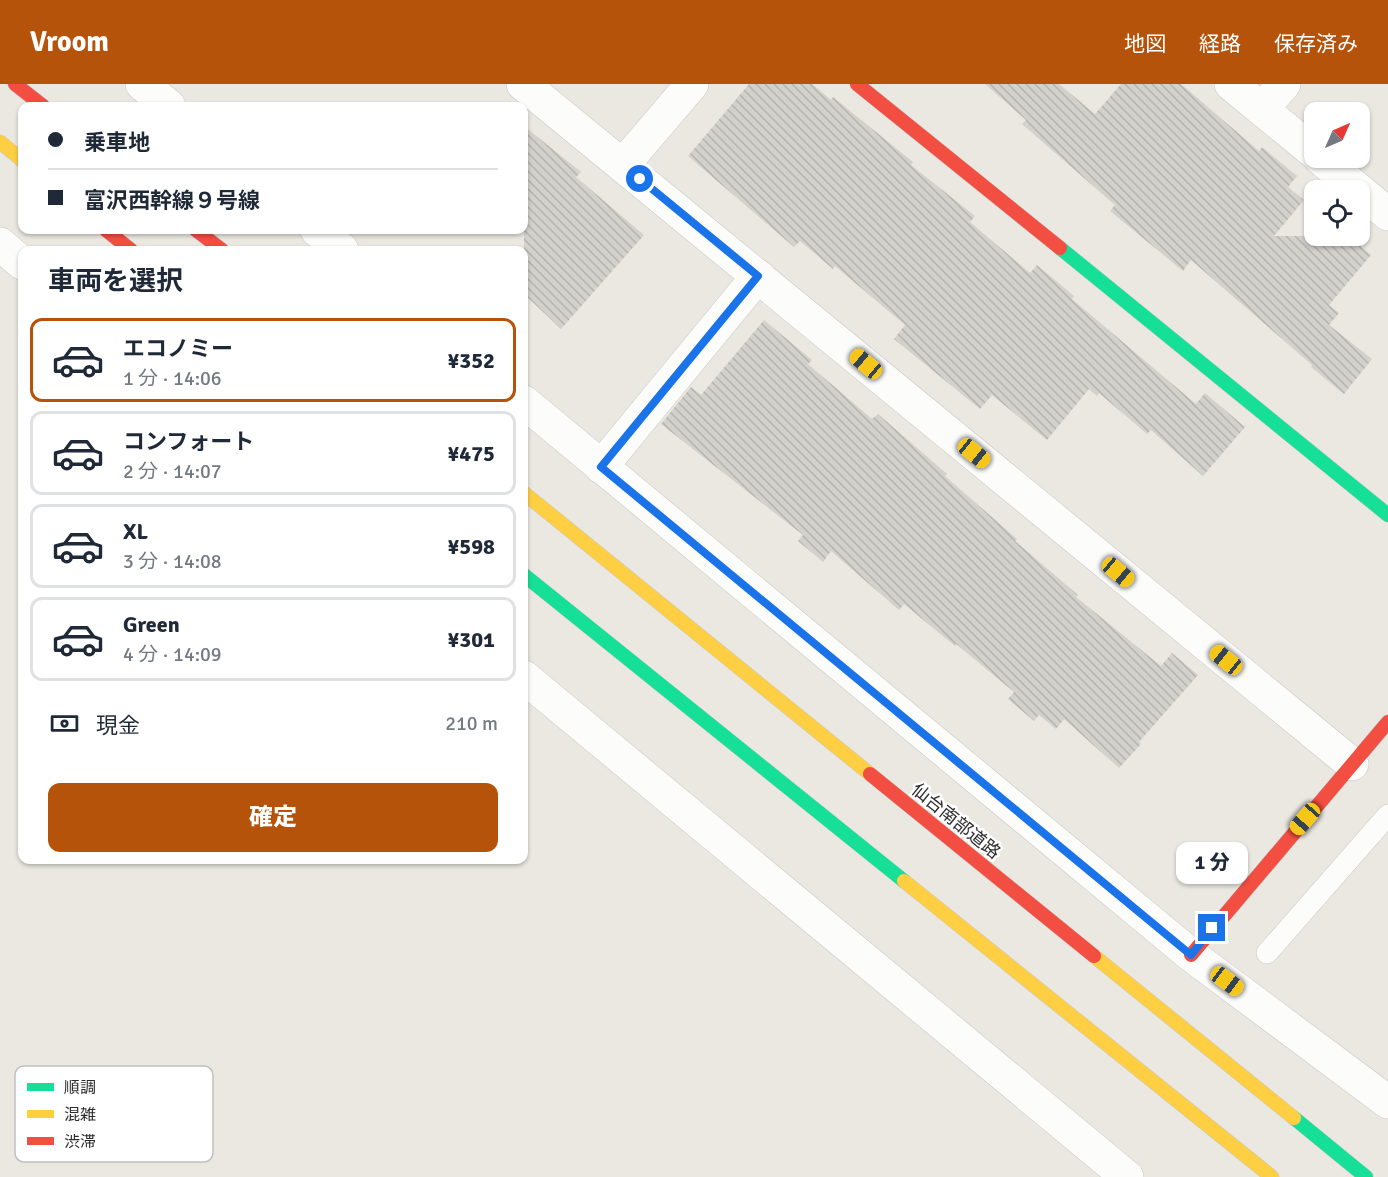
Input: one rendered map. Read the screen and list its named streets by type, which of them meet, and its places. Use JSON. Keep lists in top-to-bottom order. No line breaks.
{"streets":{"main road":["仙台南部道路"]},"legend":["順調","混雑","渋滞"],"north":"top right","page":{"header":"Vroom","nav":["地図","経路","保存済み"],"banner":["乗車地","富沢西幹線９号線"],"heading":"車両を選択","list":[{"name":"エコノミー","note":"1 分 · 14:06","value":"¥352"},{"name":"コンフォート","note":"2 分 · 14:07","value":"¥475"},{"name":"XL","note":"3 分 · 14:08","value":"¥598"},{"name":"Green","note":"4 分 · 14:09","value":"¥301"}],"pay":["現金","210 m"],"buttons":"確定","bubble":"1 分"}}
